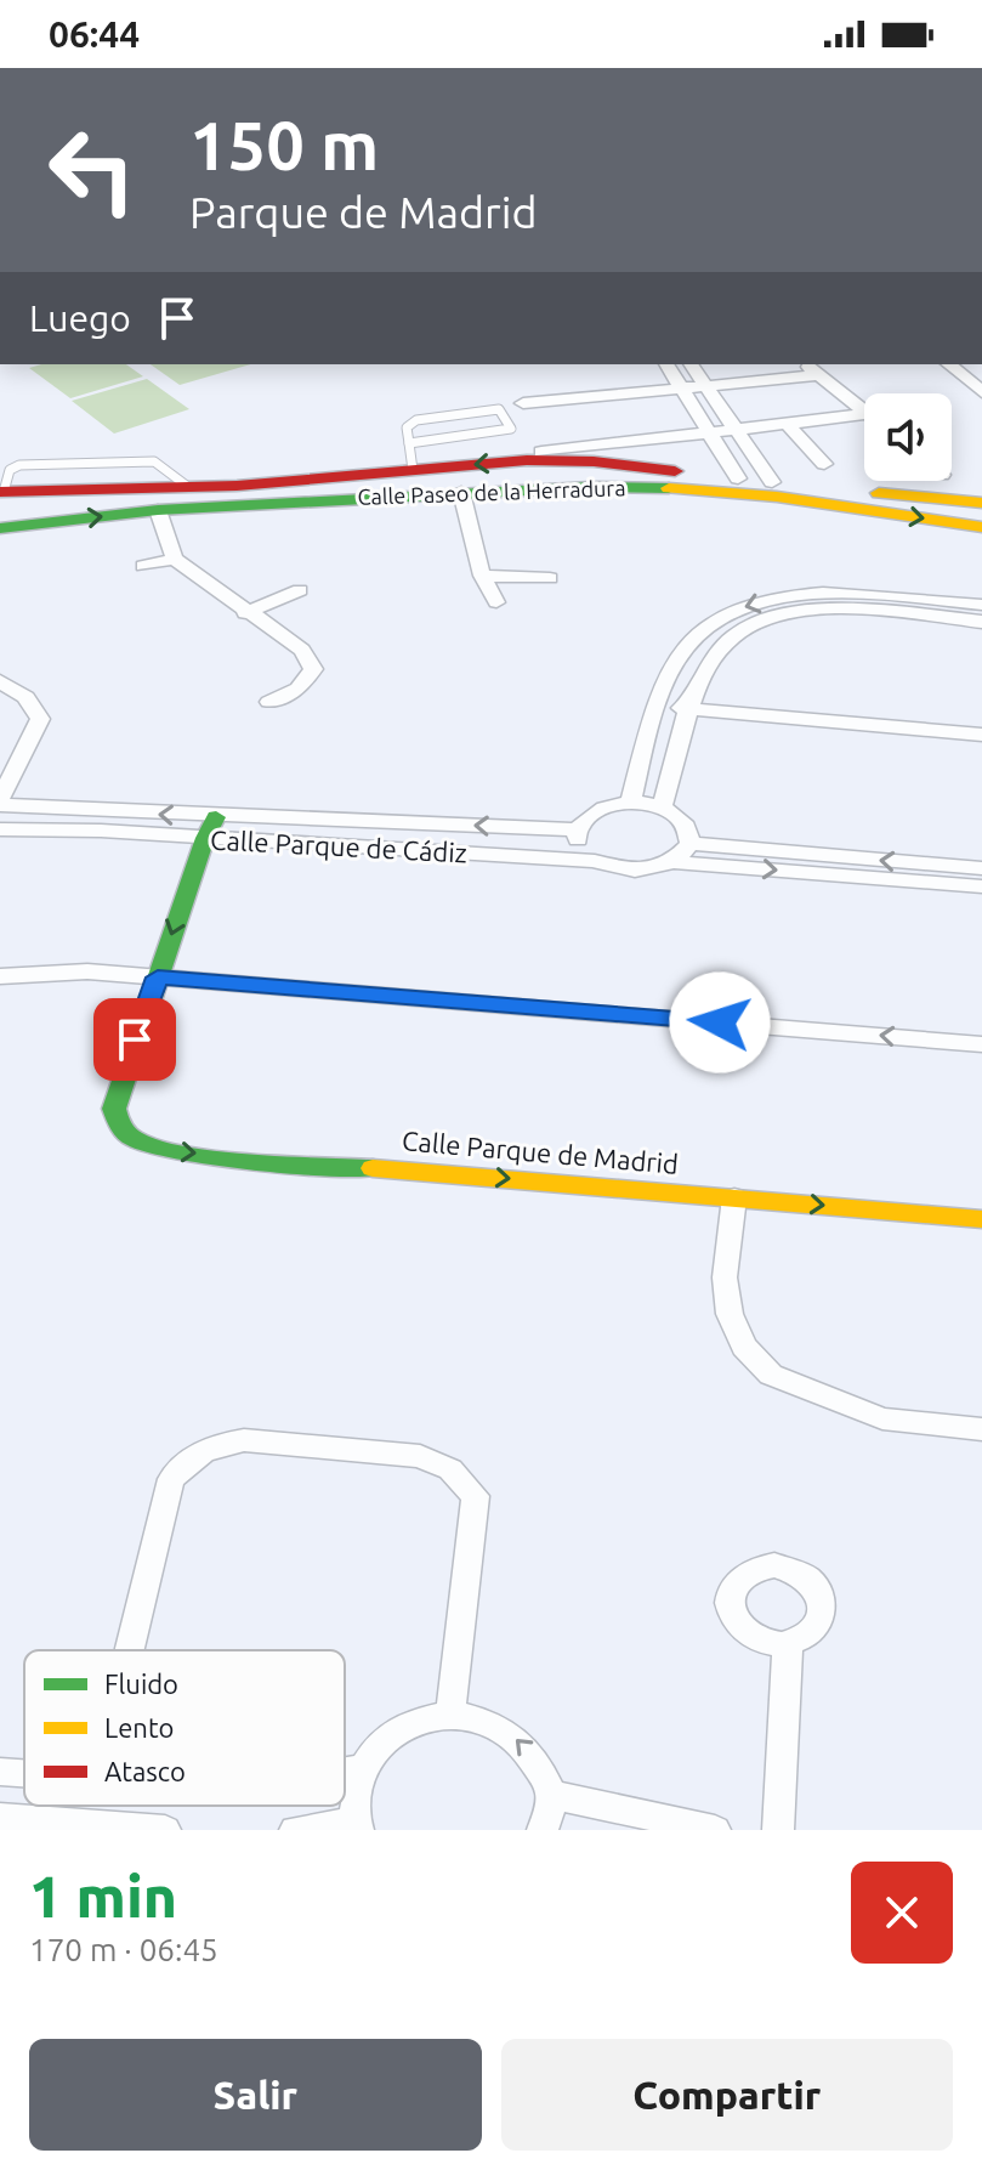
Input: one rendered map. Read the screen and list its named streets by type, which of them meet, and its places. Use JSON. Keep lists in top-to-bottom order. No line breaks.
{"streets":{"main road":["Calle Paseo de la Herradura","Calle Parque de Madrid"],"street":["Calle Parque de Cádiz"]},"one_way":["Calle Parque de Madrid"],"legend":["Fluido","Lento","Atasco"],"page":{"status":"06:44","turn":["150 m","Parque de Madrid"],"then":"Luego","heading":["1 min","170 m · 06:45"],"buttons":["Salir","Compartir"]}}
